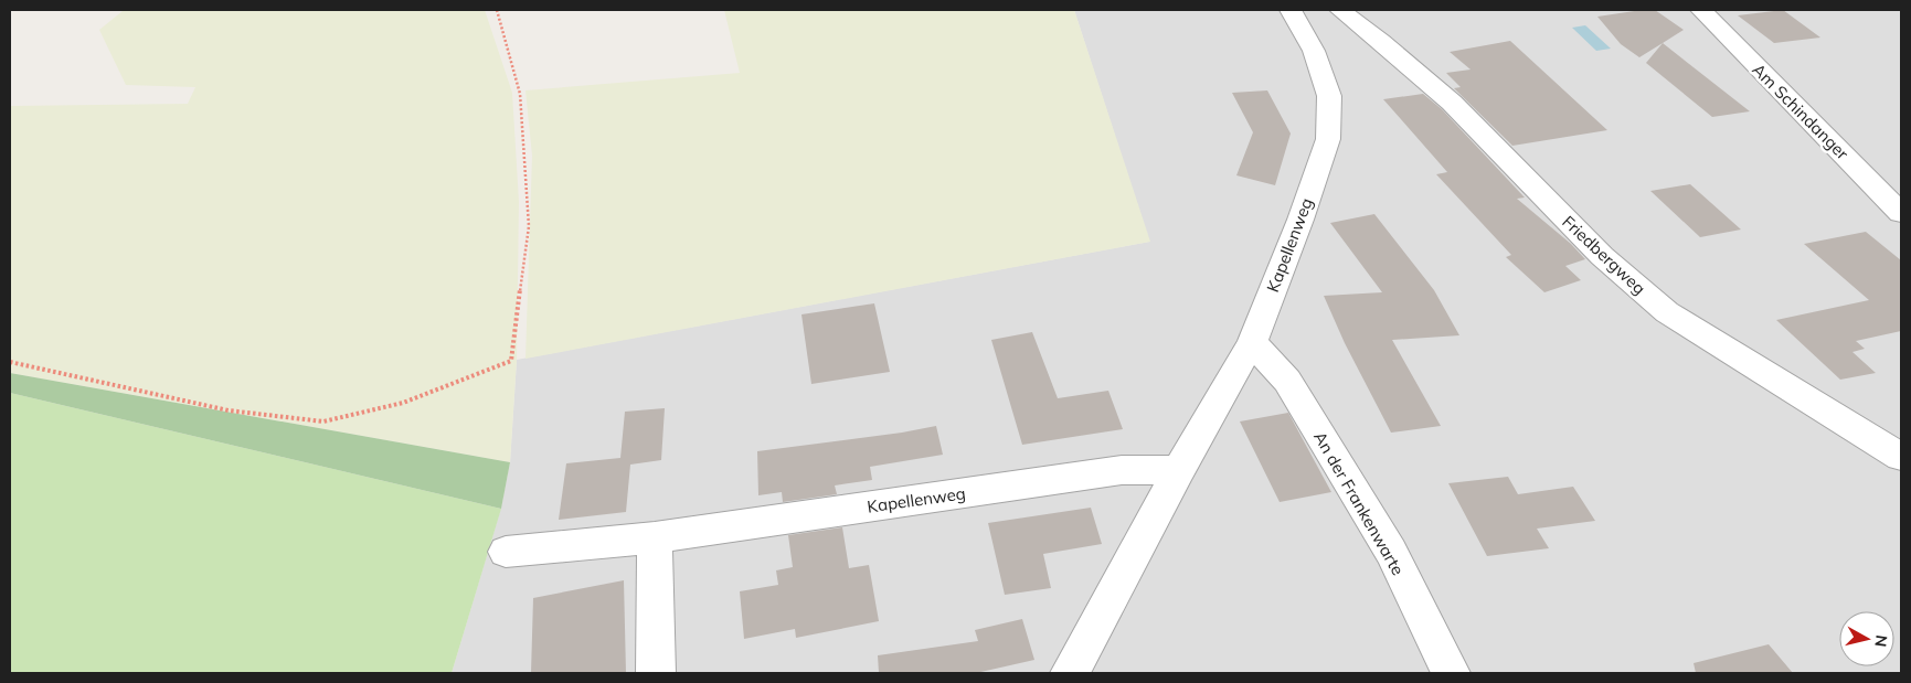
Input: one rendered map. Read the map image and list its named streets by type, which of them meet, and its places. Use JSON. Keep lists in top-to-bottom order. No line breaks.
{"streets":{"street":["Am Schindanger","Kapellenweg","Friedbergweg","An der Frankenwarte"]},"crossings":[["Kapellenweg","An der Frankenwarte"]],"north":"right"}
